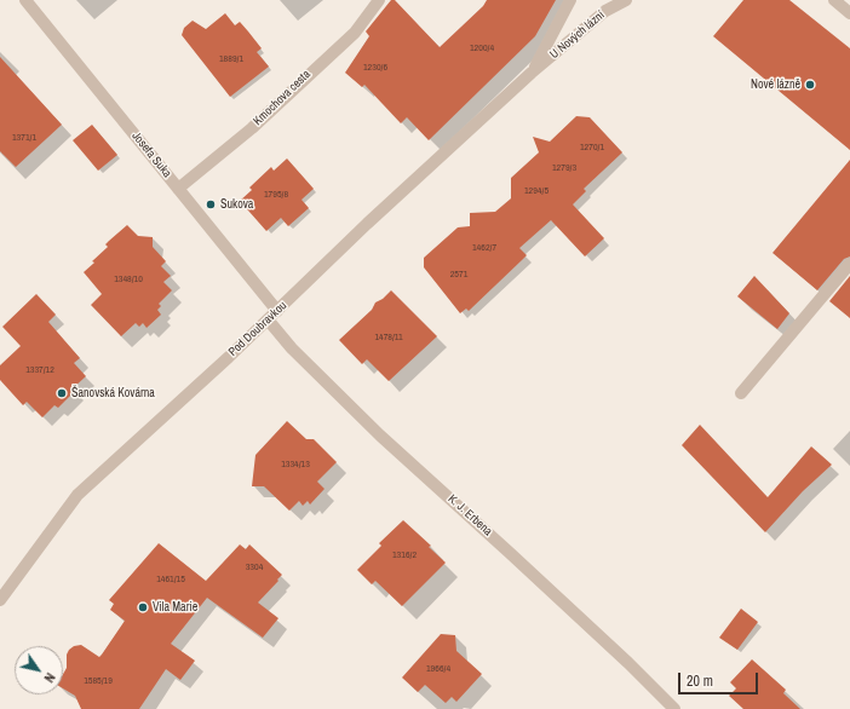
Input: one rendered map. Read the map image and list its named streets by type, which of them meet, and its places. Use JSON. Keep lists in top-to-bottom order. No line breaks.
{"streets":{"street":["U Nových lázní","Kmochova cesta","Josefa Suka","Pod Doubravkou","K. J. Erbena"]},"crossings":[["U Nových lázní","Pod Doubravkou"],["Kmochova cesta","Josefa Suka"],["Josefa Suka","Pod Doubravkou"],["Pod Doubravkou","K. J. Erbena"]],"places":["Nové lázně","Sukova","Šanovská Kovárna","Vila Marie"],"house_numbers":["1200/4","1889/1","1230/6","1371/1","1270/1","1279/3","1294/5","1795/8","1462/7","2571","1348/10","1478/11","1337/12","1334/13","1316/2","3304","1461/15","1966/4","1585/19"],"scale_bar":"20 m","north":"bottom right"}
